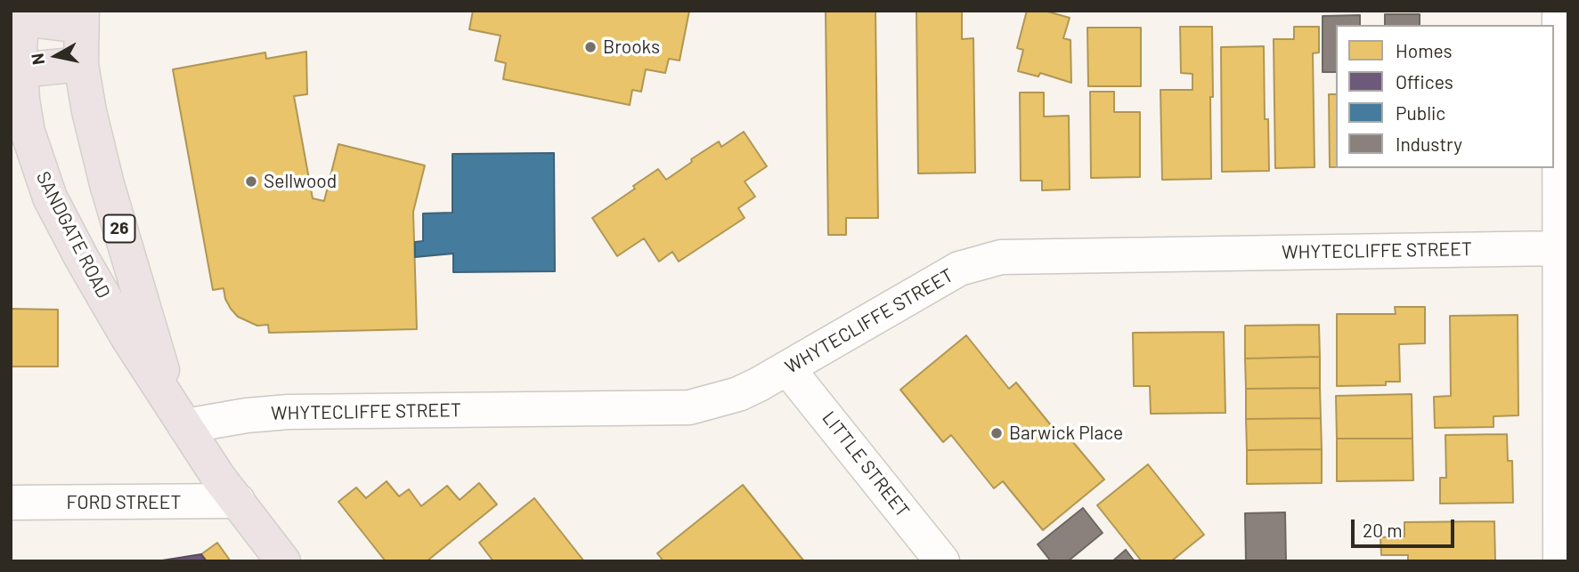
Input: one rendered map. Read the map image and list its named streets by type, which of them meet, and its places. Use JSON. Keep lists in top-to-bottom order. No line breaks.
{"streets":{"highway":["26","SANDGATE ROAD"],"street":["WHYTECLIFFE STREET","LITTLE STREET","FORD STREET"]},"crossings":[["SANDGATE ROAD","WHYTECLIFFE STREET"],["SANDGATE ROAD","FORD STREET"],["WHYTECLIFFE STREET","LITTLE STREET"]],"places":["Brooks","Sellwood","Barwick Place"],"legend":["Homes","Offices","Public","Industry"],"scale_bar":"20 m","north":"left"}
